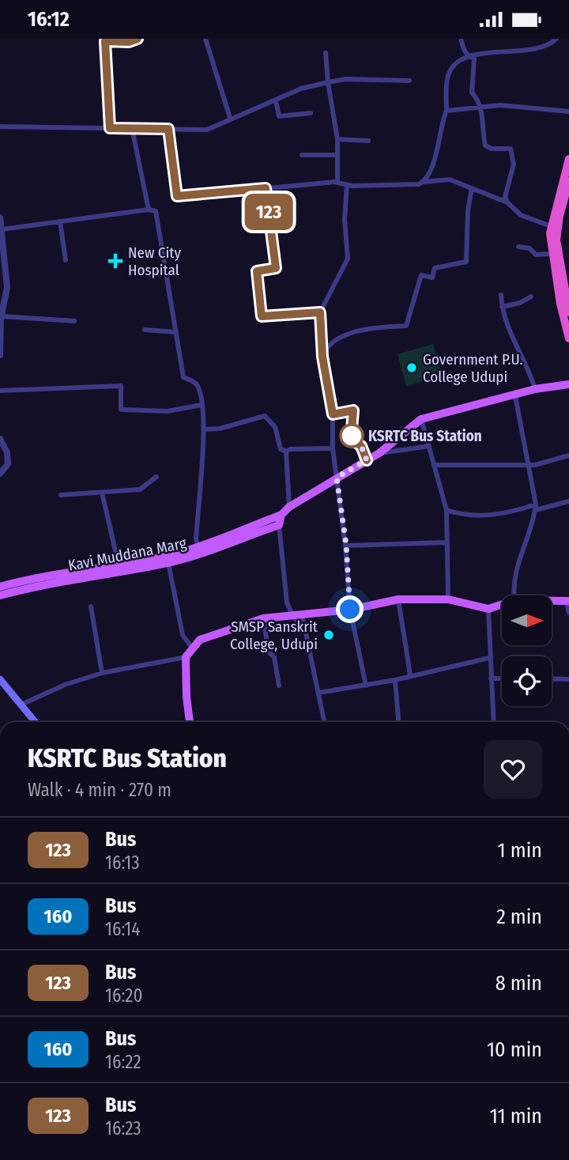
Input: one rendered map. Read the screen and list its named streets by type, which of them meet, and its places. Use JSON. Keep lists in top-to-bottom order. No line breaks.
{"streets":{"main road":["Kavi Muddana Marg"]},"places":{"health":["New City Hospital"],"other":["Government P.U. College Udupi","KSRTC Bus Station","SMSP Sanskrit College, Udupi"]},"lines":["bus line 123"],"north":"right","page":{"status":"16:12","on_map":"123","heading":["KSRTC Bus Station","Walk · 4 min · 270 m"],"list":[{"mark":"123","name":"Bus","note":"16:13","value":"1 min"},{"mark":"160","name":"Bus","note":"16:14","value":"2 min"},{"mark":"123","name":"Bus","note":"16:20","value":"8 min"},{"mark":"160","name":"Bus","note":"16:22","value":"10 min"},{"mark":"123","name":"Bus","note":"16:23","value":"11 min"}]}}
